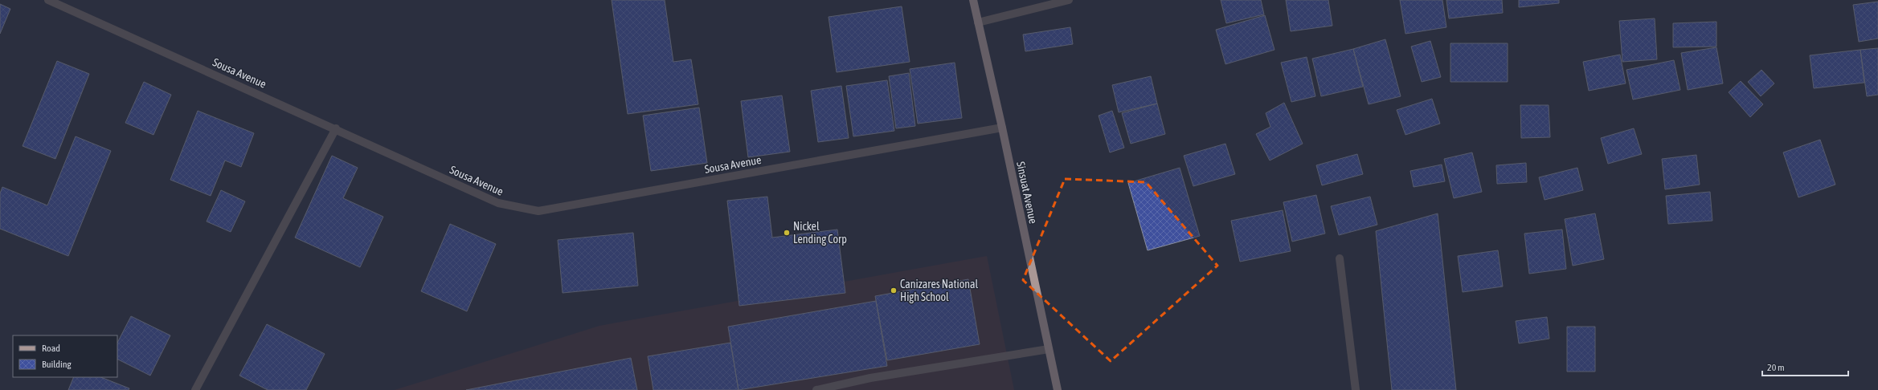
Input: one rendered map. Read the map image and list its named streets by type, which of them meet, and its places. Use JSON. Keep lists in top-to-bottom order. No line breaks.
{"streets":{"main road":["Sinsuat Avenue"],"street":["Sousa Avenue"]},"crossings":[["Sousa Avenue","Sinsuat Avenue"]],"places":["Nickel Lending Corp","Canizares National High School"],"legend":["Road","Building"],"scale_bar":"20 m"}
